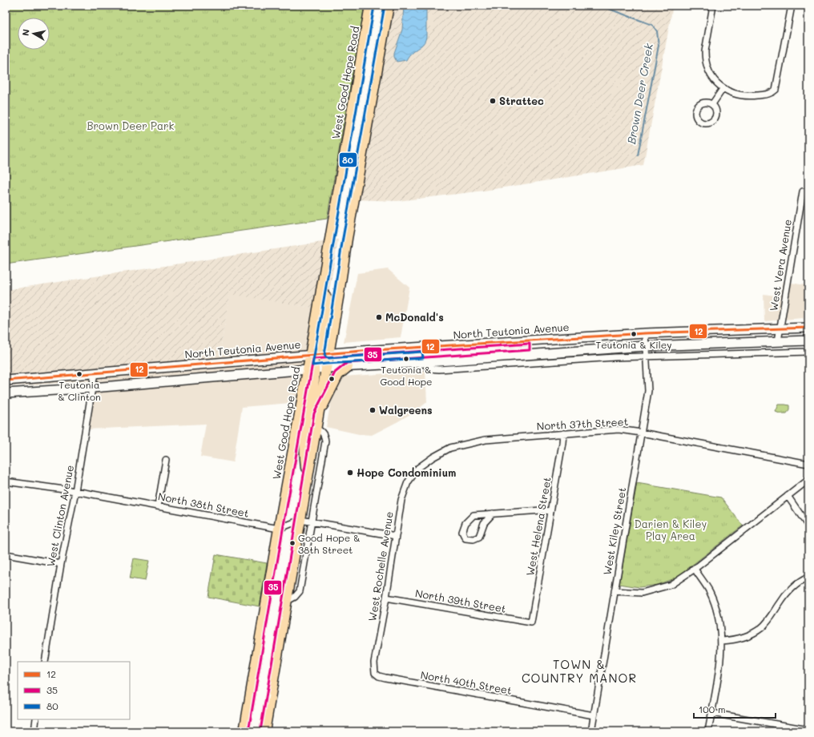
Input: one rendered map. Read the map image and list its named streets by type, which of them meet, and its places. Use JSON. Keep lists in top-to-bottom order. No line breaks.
{"streets":{"main road":["West Good Hope Road","North Teutonia Avenue"],"street":["West Vera Avenue","North 37th Street","North 38th Street","West Clinton Avenue","West Helena Street","West Kiley Street","West Rochelle Avenue","North 39th Street","North 40th Street"]},"crossings":[["West Good Hope Road","North Teutonia Avenue"],["West Good Hope Road","North 38th Street"],["West Vera Avenue","North Teutonia Avenue"],["North Teutonia Avenue","West Clinton Avenue"],["North Teutonia Avenue","West Kiley Street"],["North 37th Street","West Helena Street"],["North 37th Street","West Kiley Street"],["North 37th Street","West Rochelle Avenue"],["North 38th Street","West Clinton Avenue"],["West Helena Street","North 39th Street"],["West Kiley Street","North 40th Street"],["West Rochelle Avenue","North 39th Street"],["West Rochelle Avenue","North 40th Street"]],"districts":["TOWN & COUNTRY MANOR"],"water":["Brown Deer Creek"],"parks":["Brown Deer Park","Darien & Kiley Play Area"],"places":["Strattec","McDonald's","Teutonia & Kiley","Teutonia & Good Hope","Teutonia & Clinton","Walgreens","Hope Condominium","Good Hope & 38th Street"],"lines":["transit line 80","transit line 12","transit line 35"],"legend":["12","35","80"],"scale_bar":"100 m","north":"left"}
